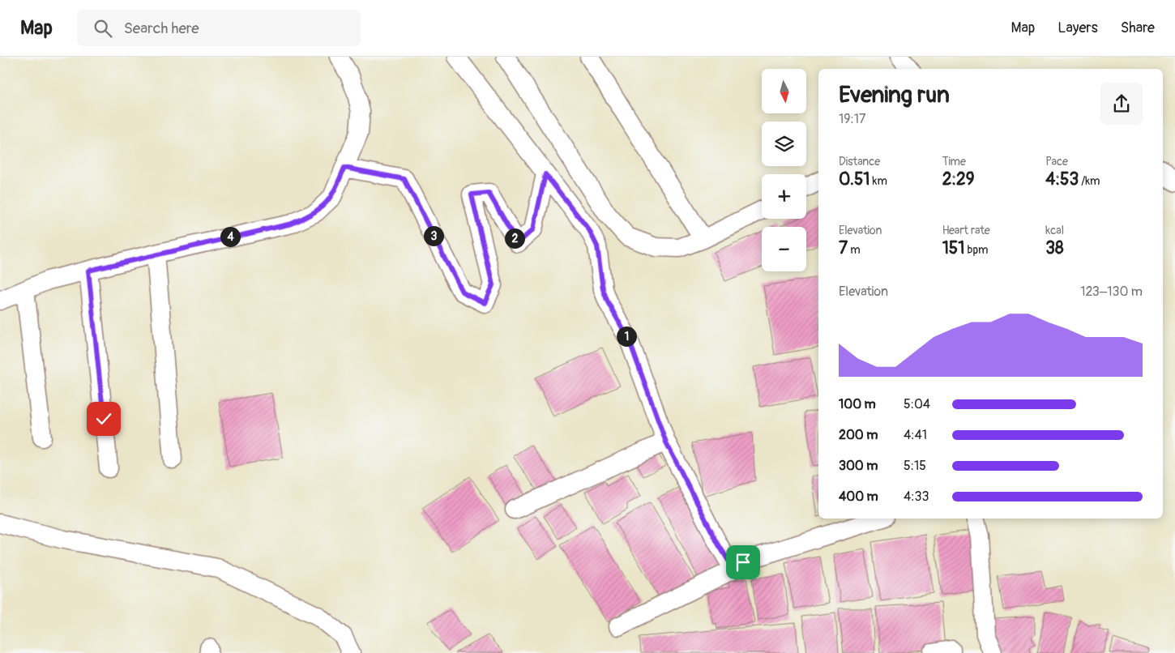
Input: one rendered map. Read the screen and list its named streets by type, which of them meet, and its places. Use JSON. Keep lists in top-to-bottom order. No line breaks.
{"north":"bottom","page":{"header":"Map","search":"Search here","nav":["Map","Layers","Share"],"map_buttons":["+","−"],"heading":["Evening run","19:17"],"stats":[["Distance","0.51 km"],["Time","2:29"],["Pace","4:53 /km"],["Elevation","7 m"],["Heart rate","151 bpm"],["kcal","38"]],"pins":["3","4","2","1"],"chart":["Elevation","123–130 m"],"list":[{"name":"100 m","note":"5:04"},{"name":"200 m","note":"4:41"},{"name":"300 m","note":"5:15"},{"name":"400 m","note":"4:33"}]}}
